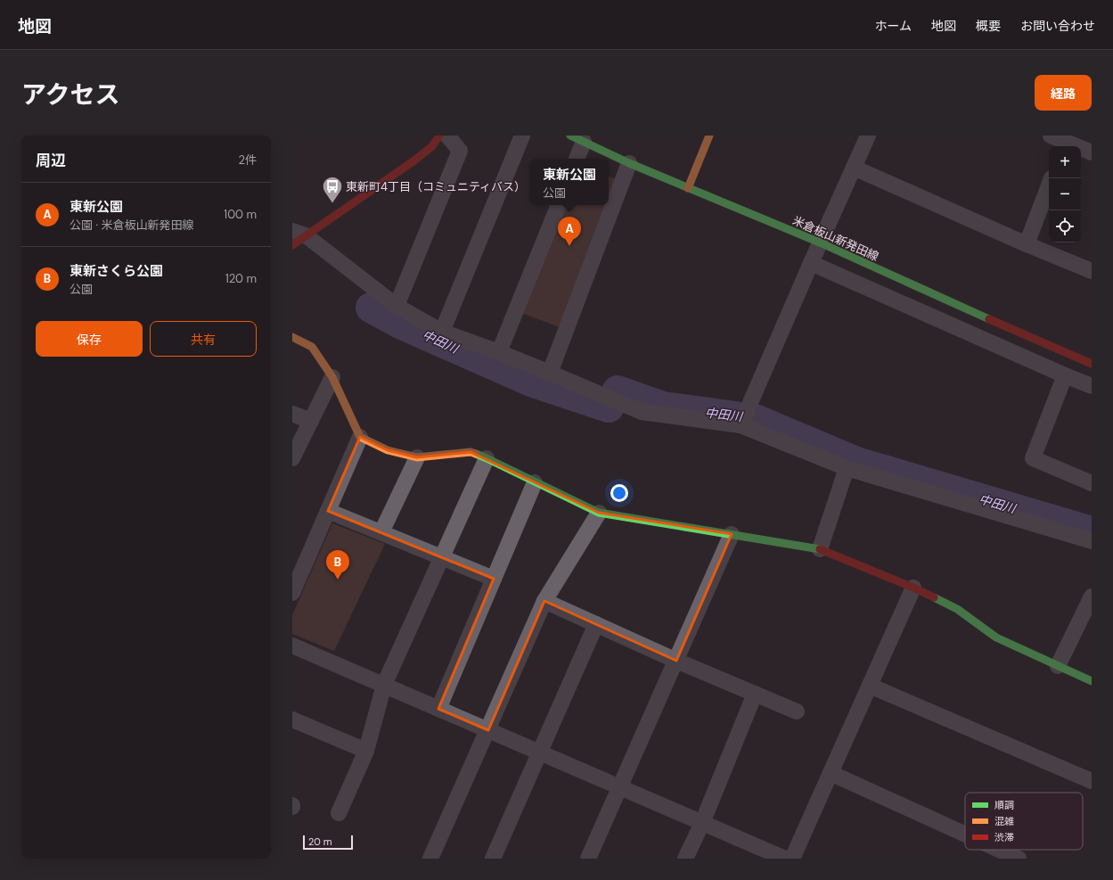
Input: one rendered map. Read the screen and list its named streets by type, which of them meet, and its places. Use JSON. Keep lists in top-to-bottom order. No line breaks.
{"streets":{"street":["米倉板山新発田線"]},"water":["中田川"],"places":{"bus stop":["東新町4丁目（コミュニティバス）"]},"legend":["順調","混雑","渋滞"],"scale_bar":"20 m","page":{"header":"地図","nav":["ホーム","地図","概要","お問い合わせ"],"title":"アクセス","buttons":["経路",["保存","共有"]],"heading":["周辺","2件"],"map_buttons":["+","−"],"popup":["東新公園","公園"],"list":[{"mark":"A","name":"東新公園","note":"公園 · 米倉板山新発田線","value":"100 m"},{"mark":"B","name":"東新さくら公園","note":"公園","value":"120 m"}],"pins":["A","B"],"scale":"20 m"}}
